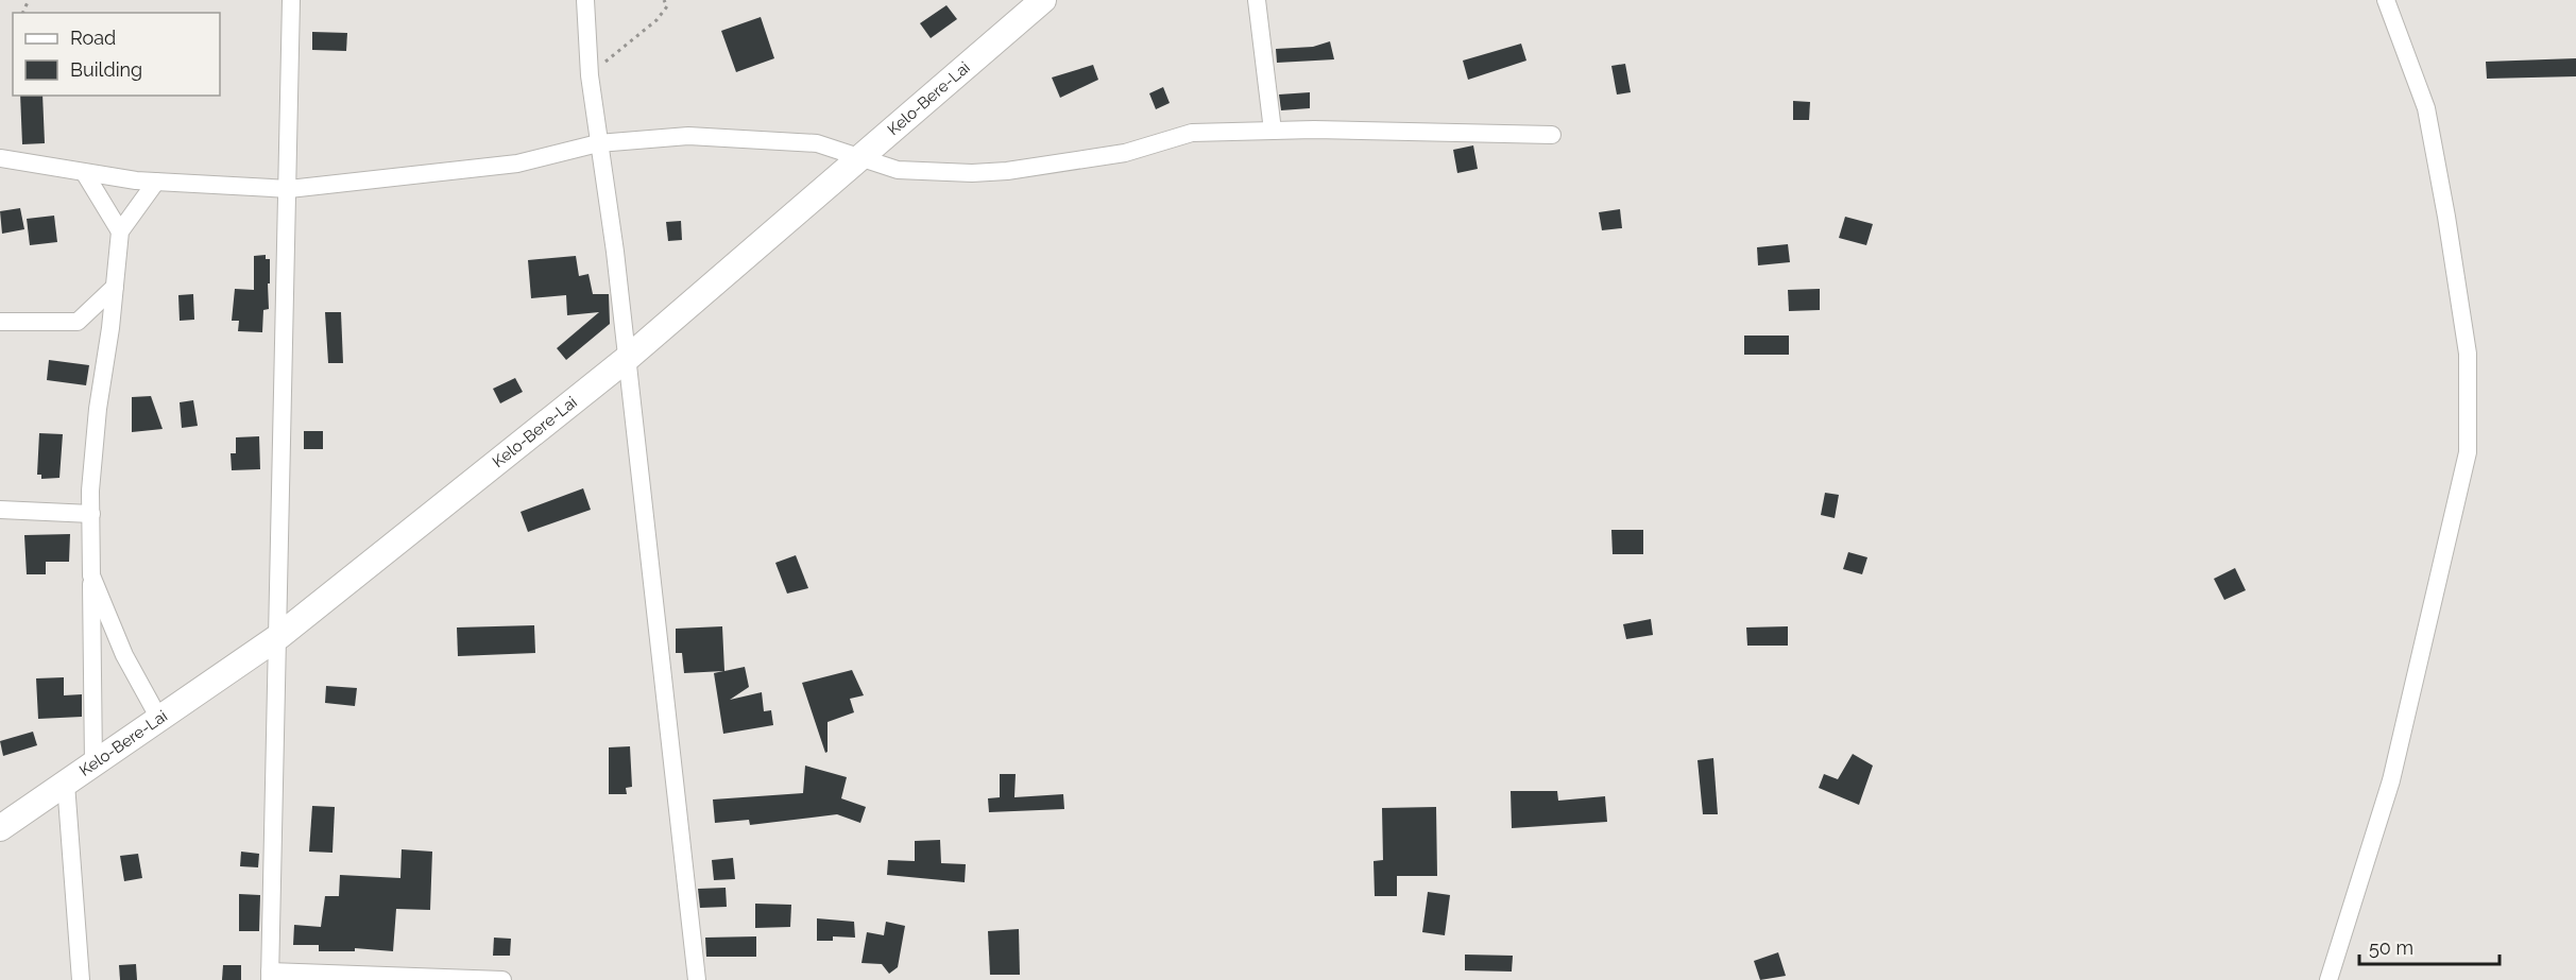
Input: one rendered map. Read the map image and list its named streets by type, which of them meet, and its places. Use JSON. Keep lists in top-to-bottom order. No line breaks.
{"streets":{"main road":["Kelo-Bere-Lai"]},"legend":["Road","Building"],"scale_bar":"50 m"}
